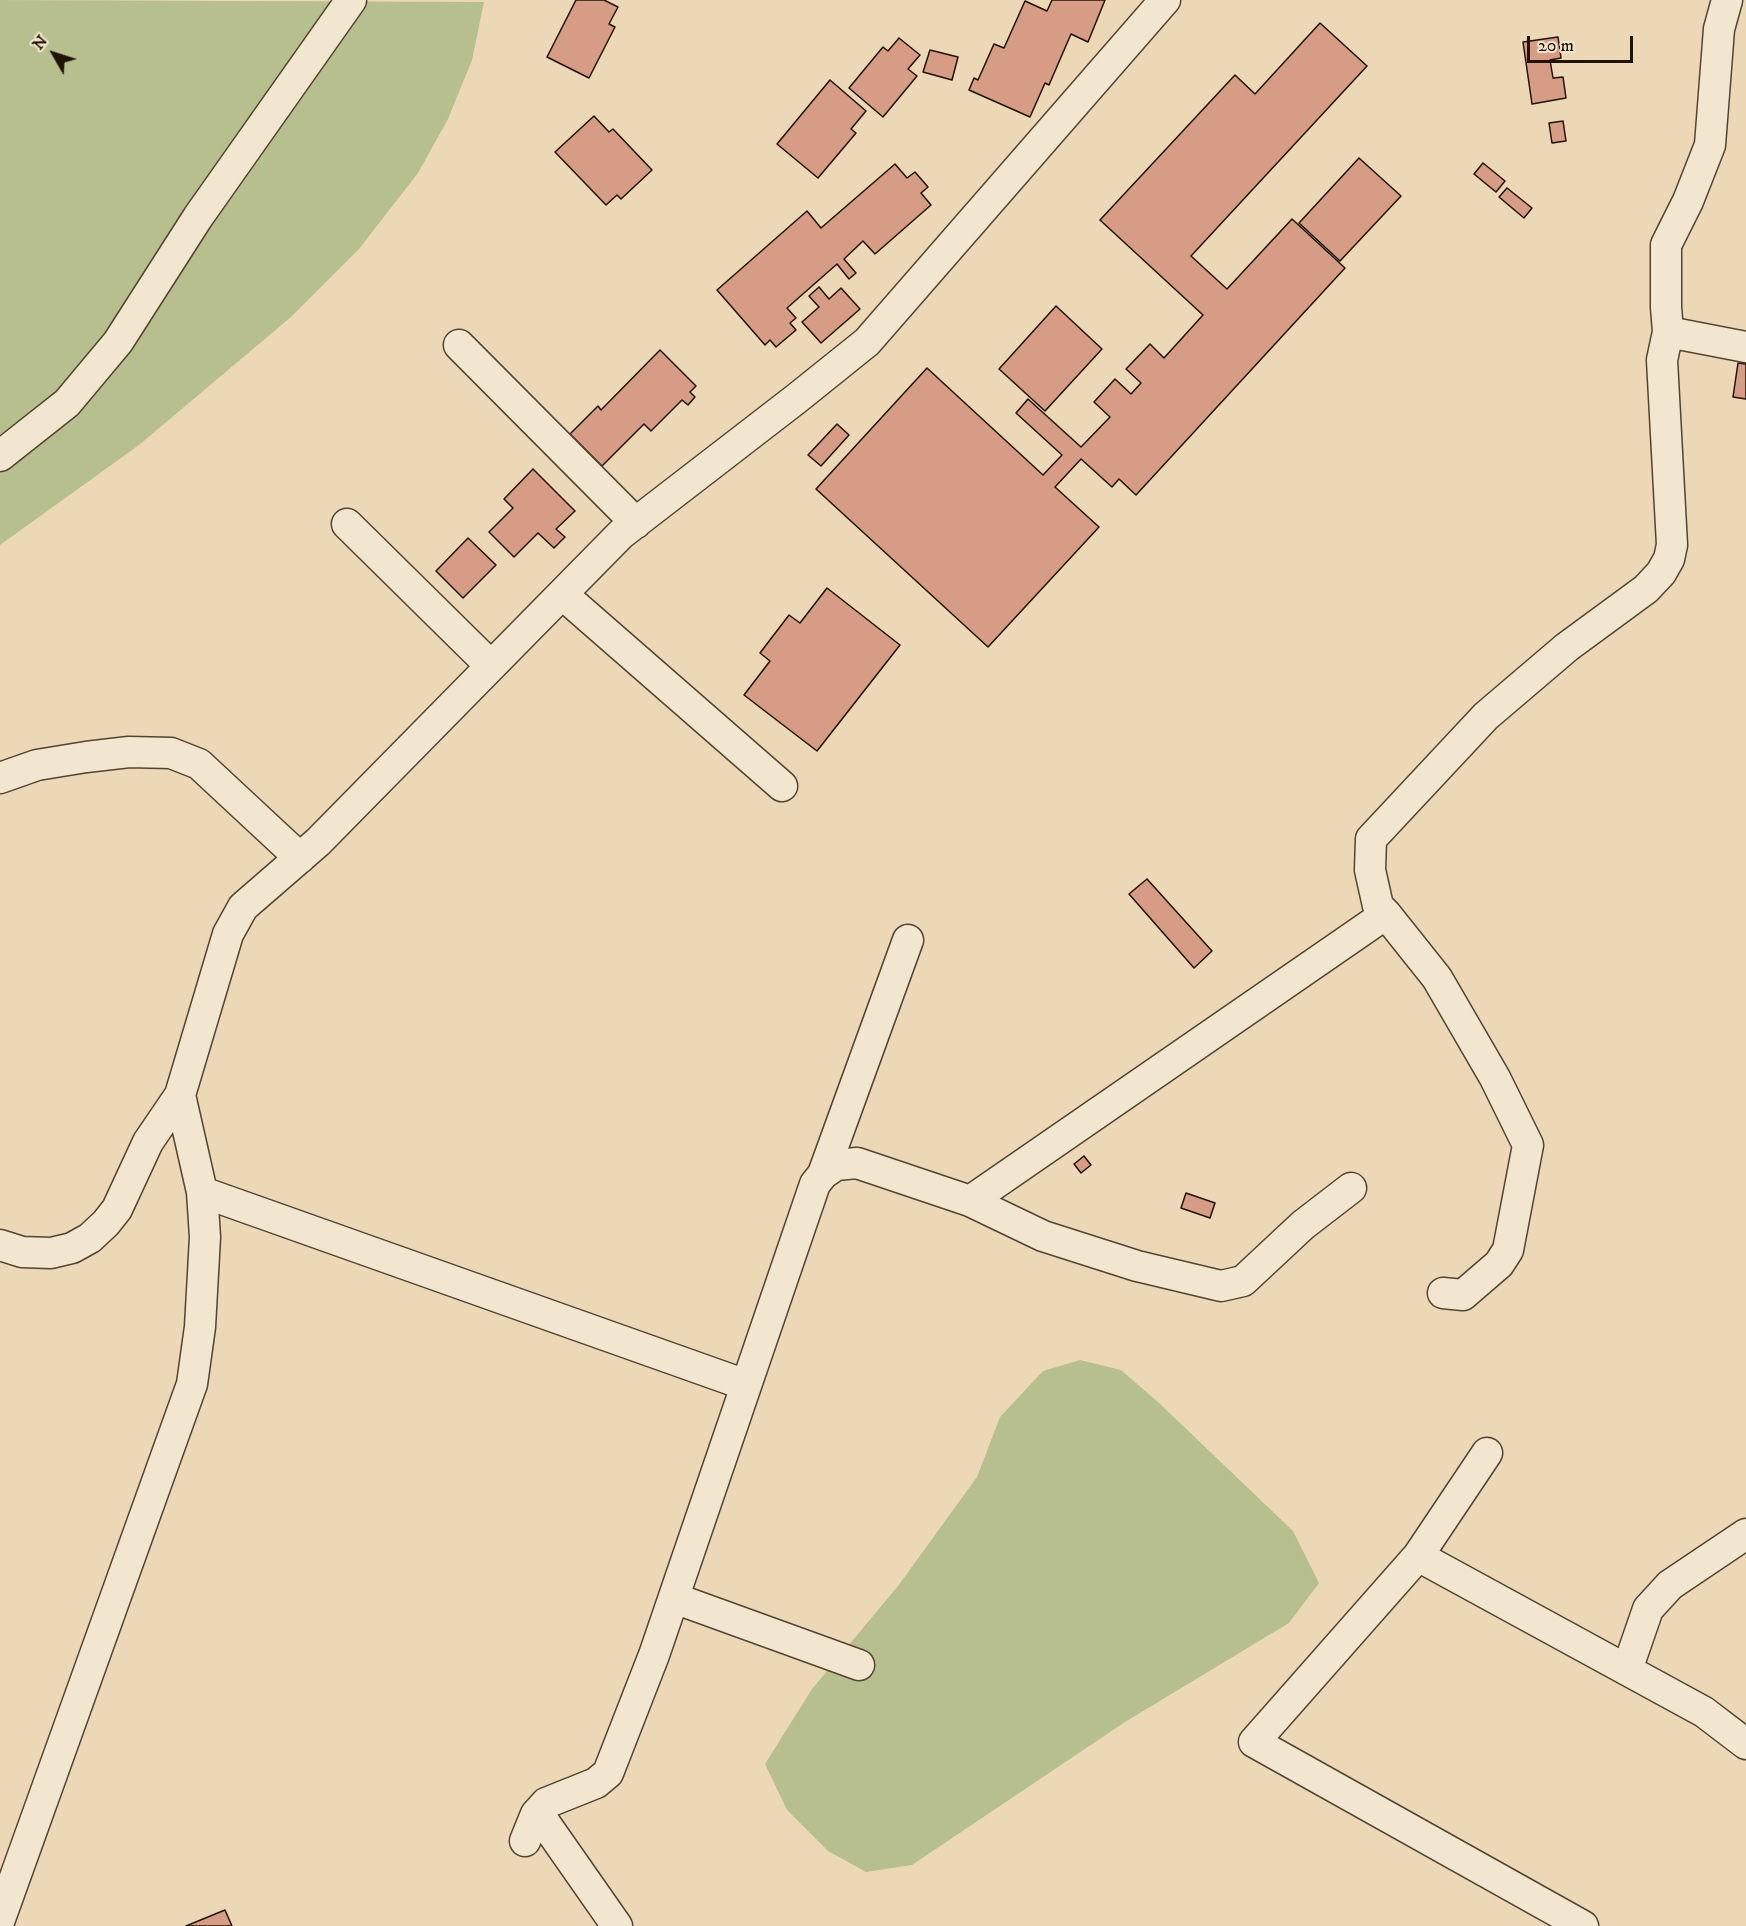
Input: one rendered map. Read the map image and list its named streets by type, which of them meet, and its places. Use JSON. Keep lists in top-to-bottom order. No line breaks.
{"scale_bar":"20 m","north":"top left"}
